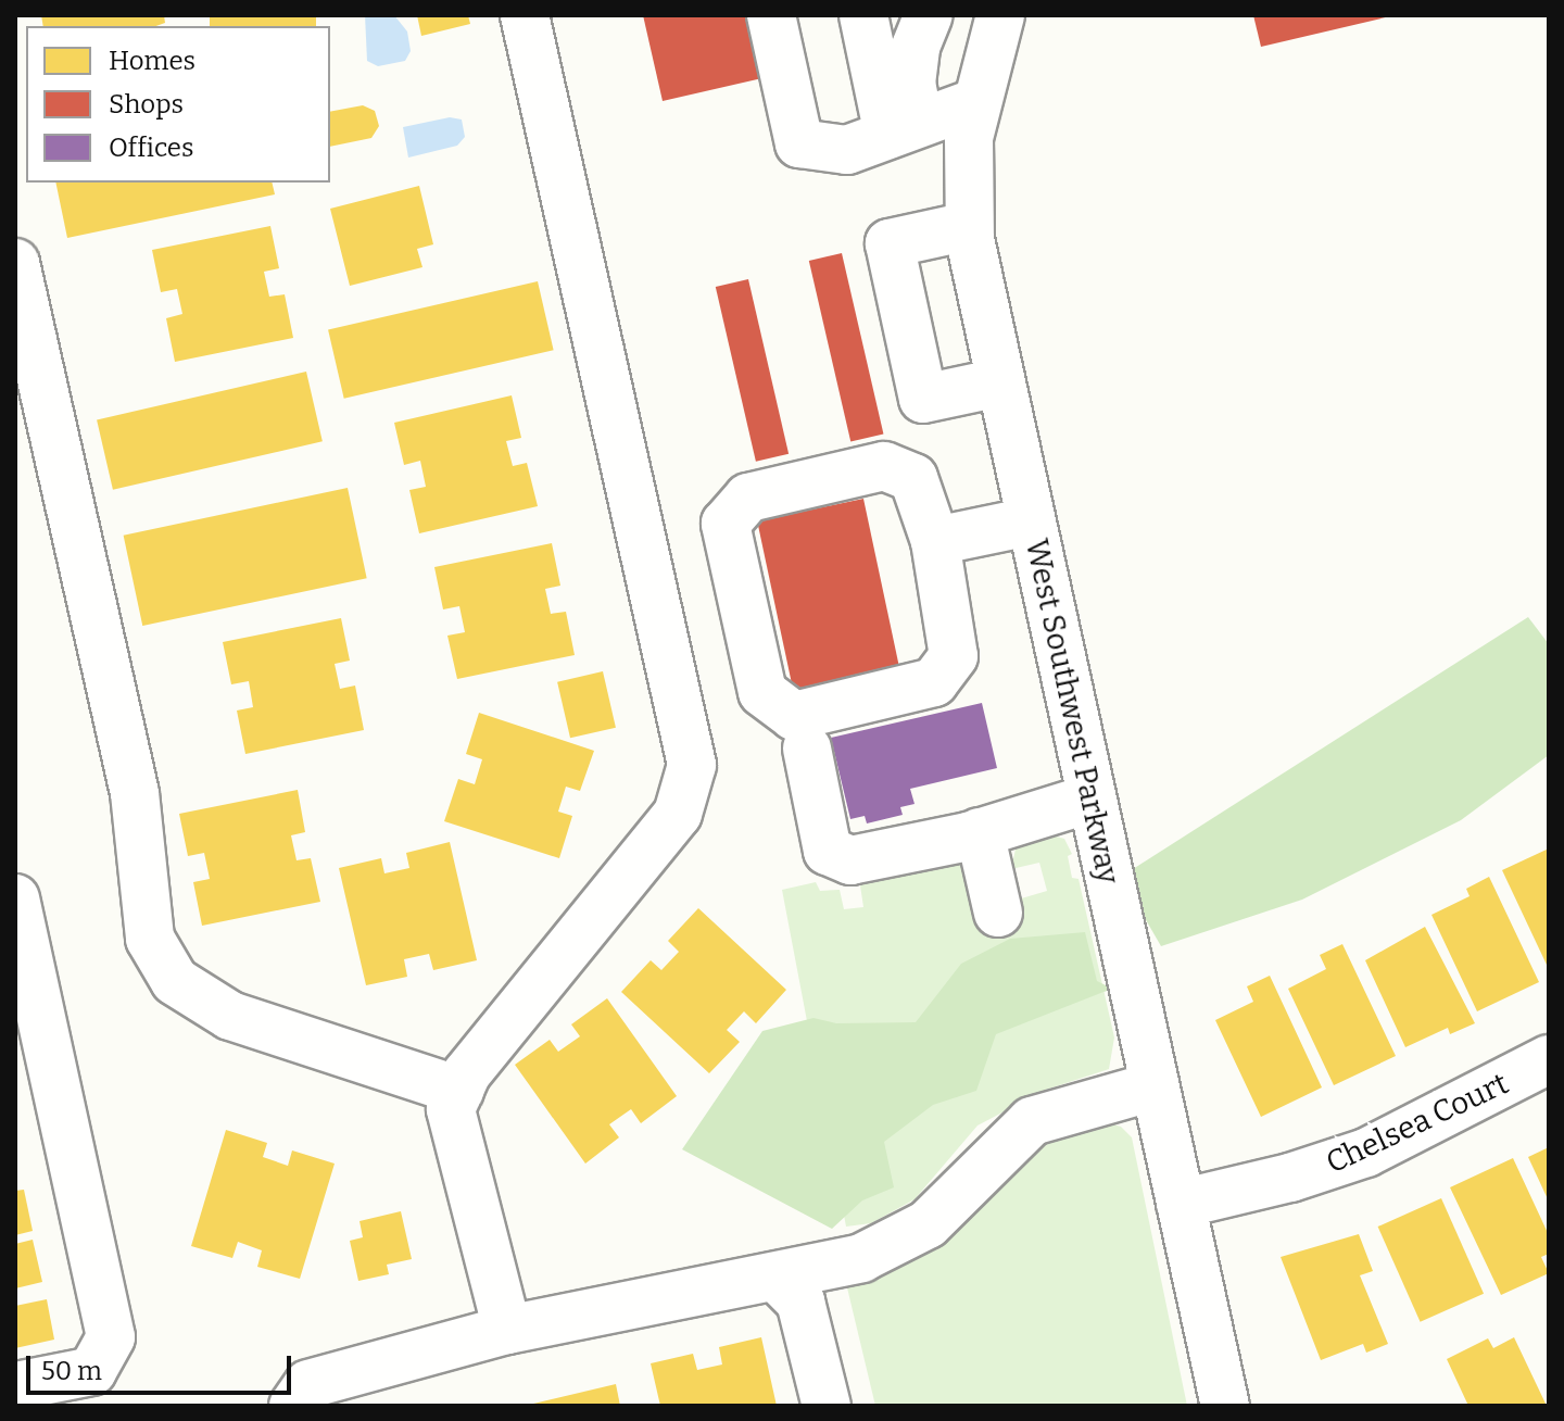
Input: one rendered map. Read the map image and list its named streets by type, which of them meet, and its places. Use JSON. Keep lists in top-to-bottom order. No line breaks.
{"streets":{"street":["West Southwest Parkway","Chelsea Court"]},"crossings":[["West Southwest Parkway","Chelsea Court"]],"legend":["Homes","Shops","Offices"],"scale_bar":"50 m"}
